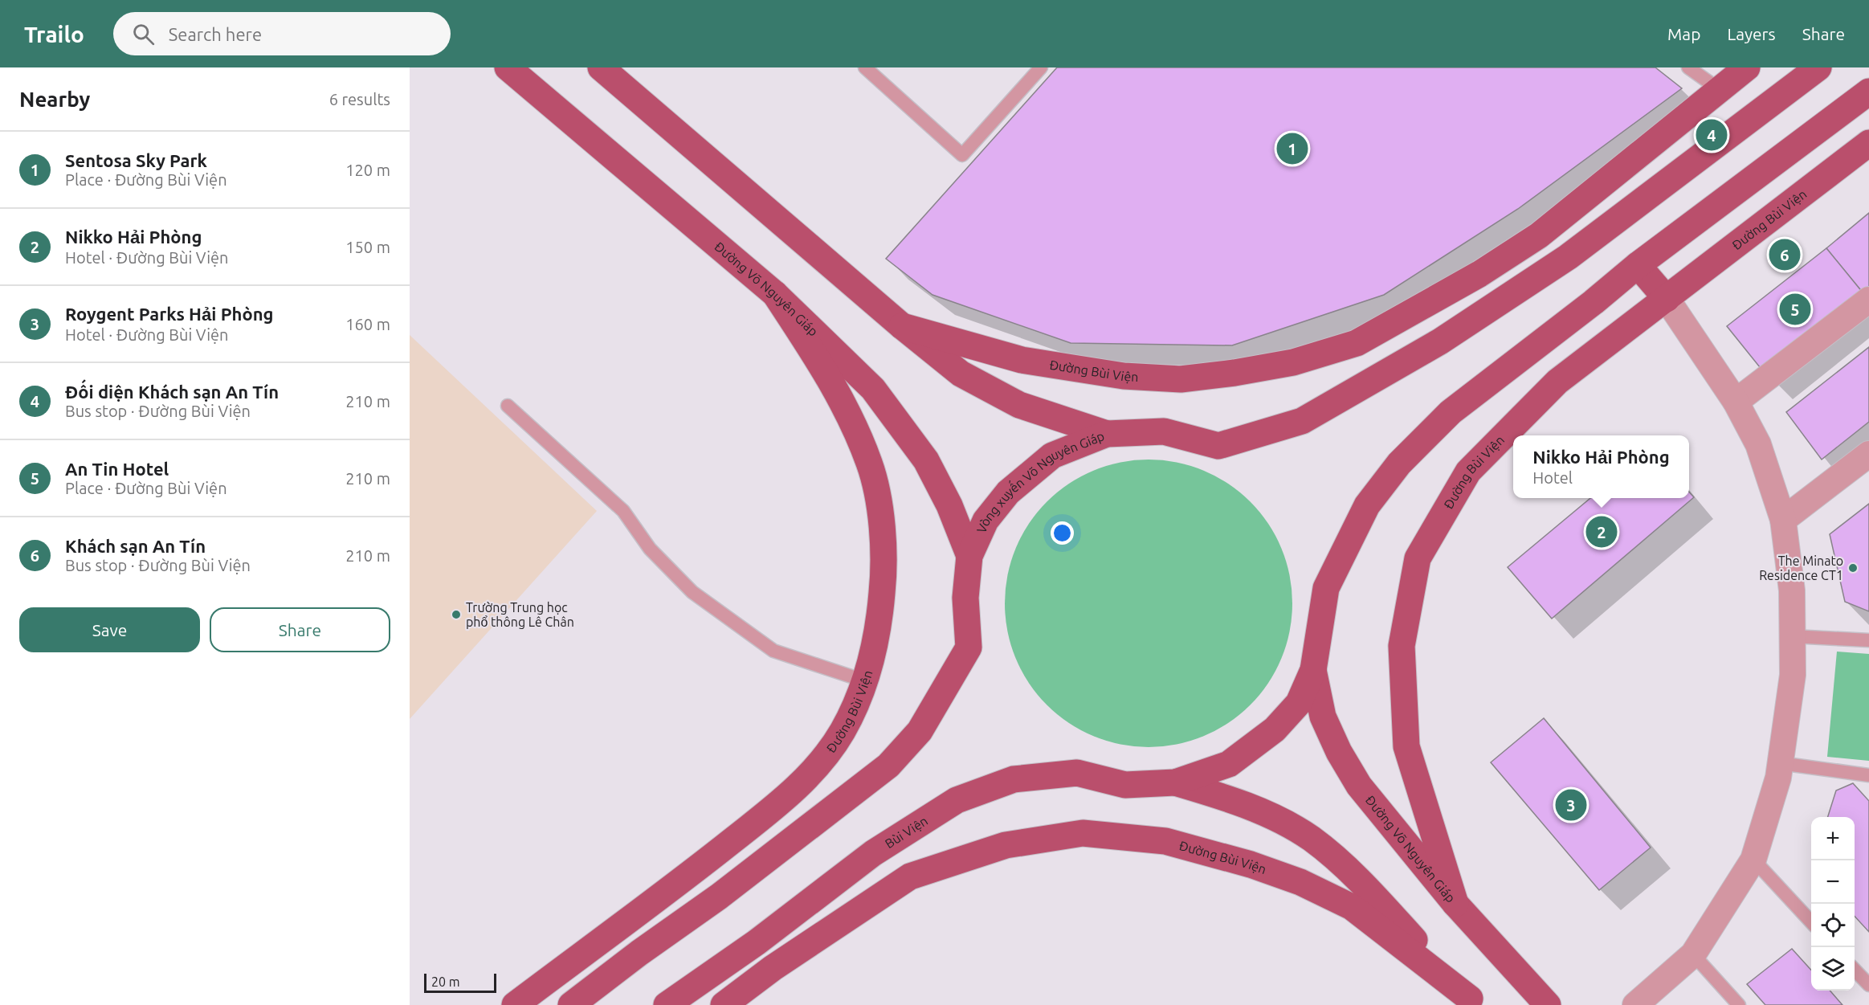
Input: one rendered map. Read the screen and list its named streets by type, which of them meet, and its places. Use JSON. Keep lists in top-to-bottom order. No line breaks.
{"streets":{"main road":["Đường Bùi Viện","Đường Võ Nguyên Giáp","Vòng xuyến Võ Nguyên Giáp","Bùi Viện"]},"crossings":[["Đường Bùi Viện","Đường Võ Nguyên Giáp"],["Đường Võ Nguyên Giáp","Vòng xuyến Võ Nguyên Giáp"]],"places":["The Minato Residence CT1","Trường Trung học phổ thông Lê Chân"],"scale_bar":"20 m","page":{"header":"Trailo","search":"Search here","nav":["Map","Layers","Share"],"heading":["Nearby","6 results"],"pins":["4","1","6","5","2","3"],"list":[{"mark":"1","name":"Sentosa Sky Park","note":"Place · Đường Bùi Viện","value":"120 m"},{"mark":"2","name":"Nikko Hải Phòng","note":"Hotel · Đường Bùi Viện","value":"150 m"},{"mark":"3","name":"Roygent Parks Hải Phòng","note":"Hotel · Đường Bùi Viện","value":"160 m"},{"mark":"4","name":"Đối diện Khách sạn An Tín","note":"Bus stop · Đường Bùi Viện","value":"210 m"},{"mark":"5","name":"An Tin Hotel","note":"Place · Đường Bùi Viện","value":"210 m"},{"mark":"6","name":"Khách sạn An Tín","note":"Bus stop · Đường Bùi Viện","value":"210 m"}],"popup":["Nikko Hải Phòng","Hotel"],"buttons":["Save","Share"],"map_buttons":["+","−"],"scale":"20 m"}}
